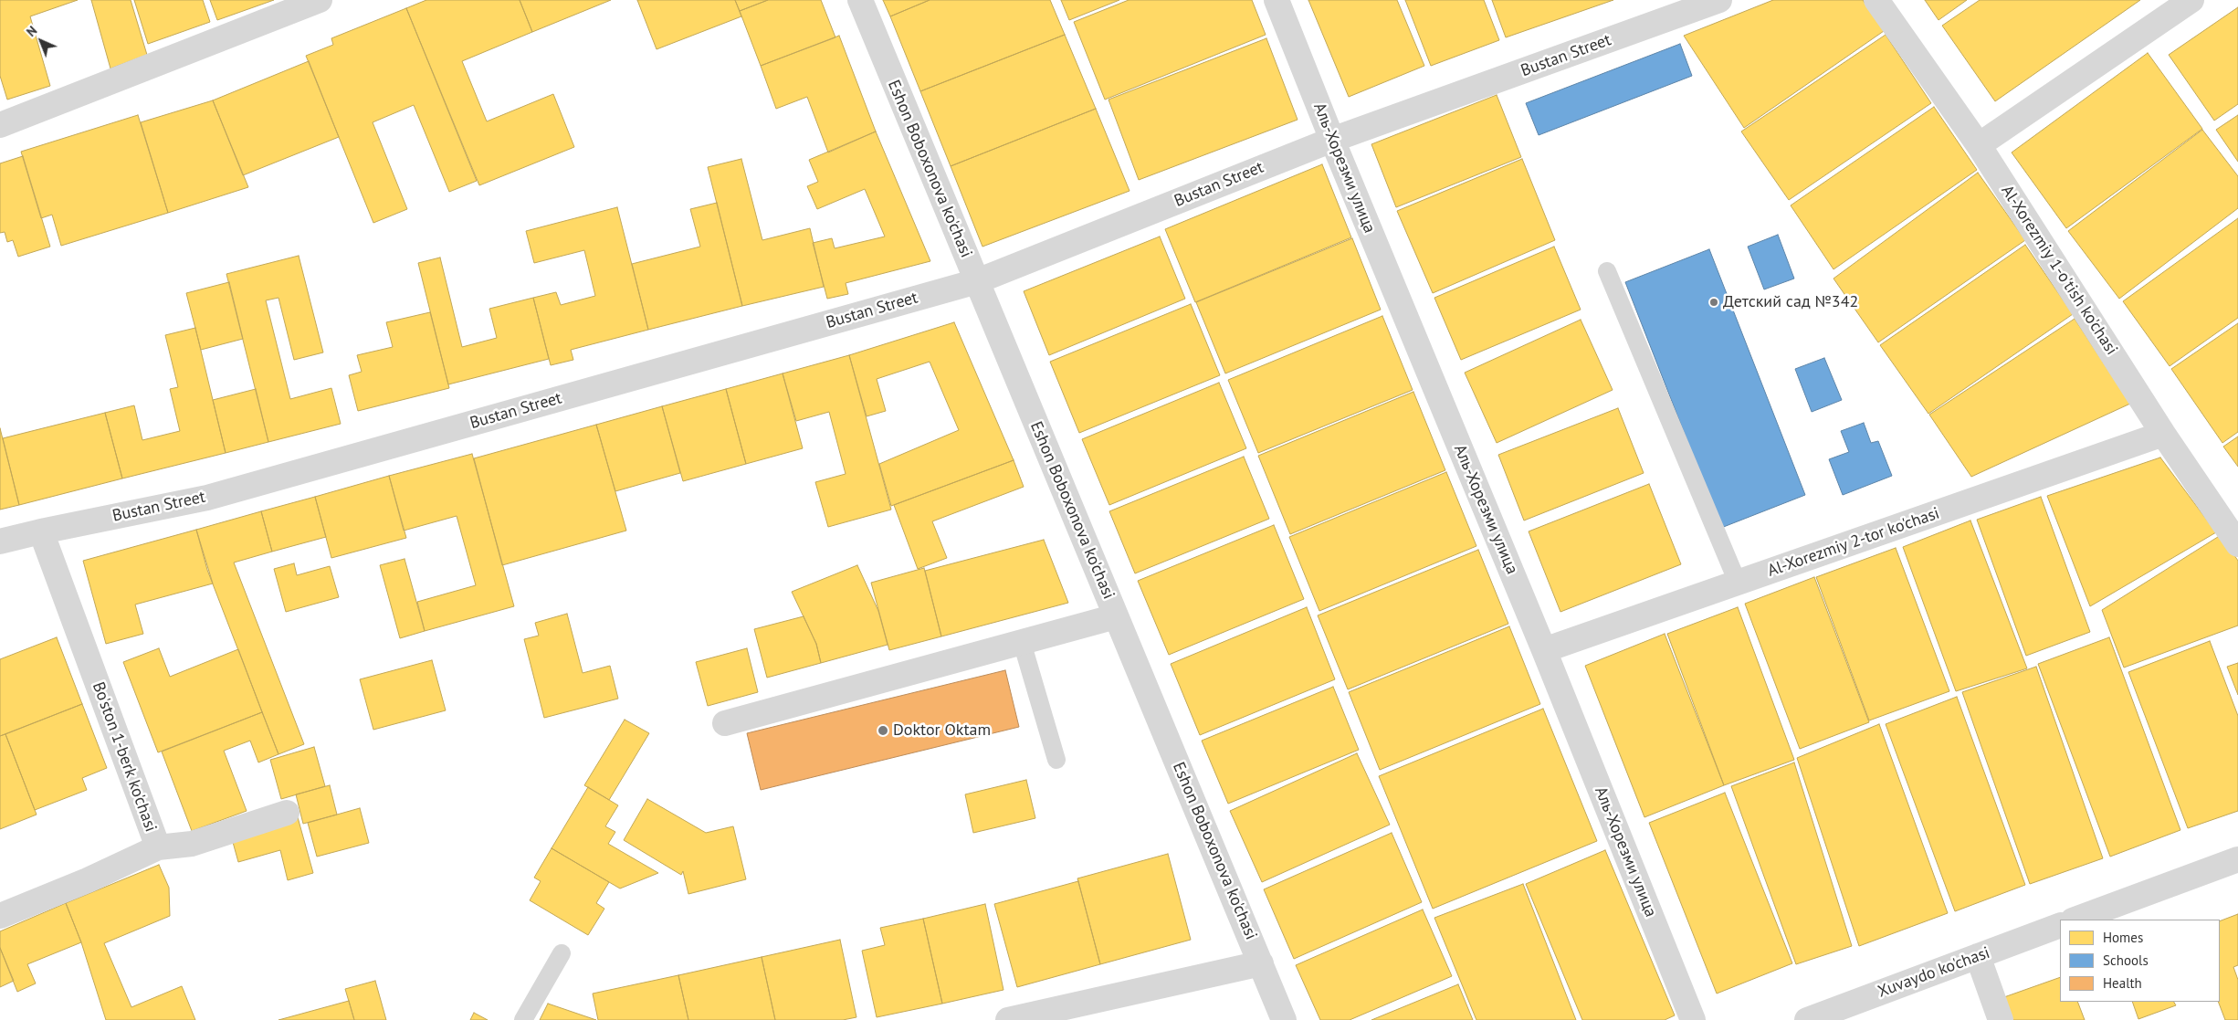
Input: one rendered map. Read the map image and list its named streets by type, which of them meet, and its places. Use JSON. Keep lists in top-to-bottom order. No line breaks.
{"streets":{"street":["Bustаn Street","Аль-Хорезми улица","Eshon Boboxonova ko'chasi","Al-Xorezmiy 1-o'tish ko'chasi","Al-Xorezmiy 2-tor ko'chasi","Bo'ston 1-berk ko'chasi","Xuvaydo ko'chasi"]},"crossings":[["Bustаn Street","Аль-Хорезми улица"],["Bustаn Street","Eshon Boboxonova ko'chasi"],["Bustаn Street","Bo'ston 1-berk ko'chasi"],["Аль-Хорезми улица","Al-Xorezmiy 2-tor ko'chasi"],["Al-Xorezmiy 1-o'tish ko'chasi","Al-Xorezmiy 2-tor ko'chasi"]],"places":["Детский сад №342","Doktor Oktam"],"legend":["Homes","Schools","Health"],"north":"top left"}
